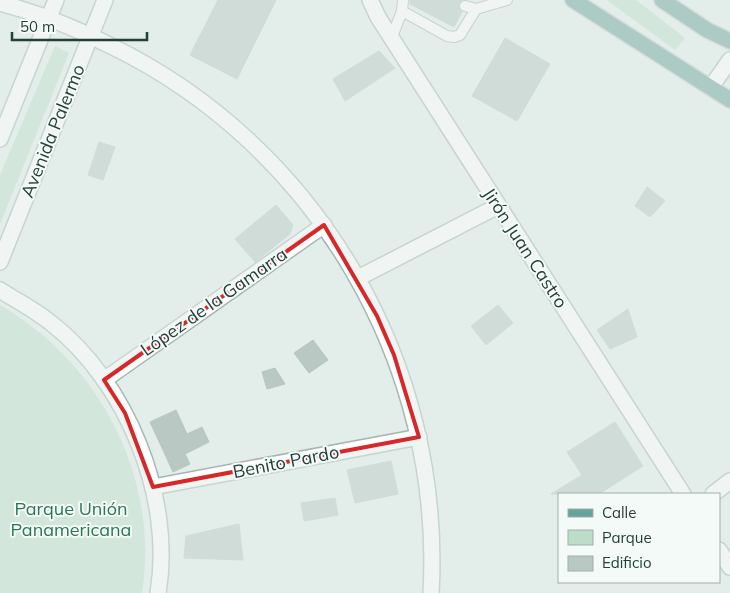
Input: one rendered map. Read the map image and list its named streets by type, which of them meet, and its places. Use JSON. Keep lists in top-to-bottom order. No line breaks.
{"streets":{"street":["Avenida Palermo","Jirón Juan Castro","López de la Gamarra","Benito Pardo"]},"parks":["Parque Unión Panamericana"],"legend":["Calle","Parque","Edificio"],"scale_bar":"50 m"}
